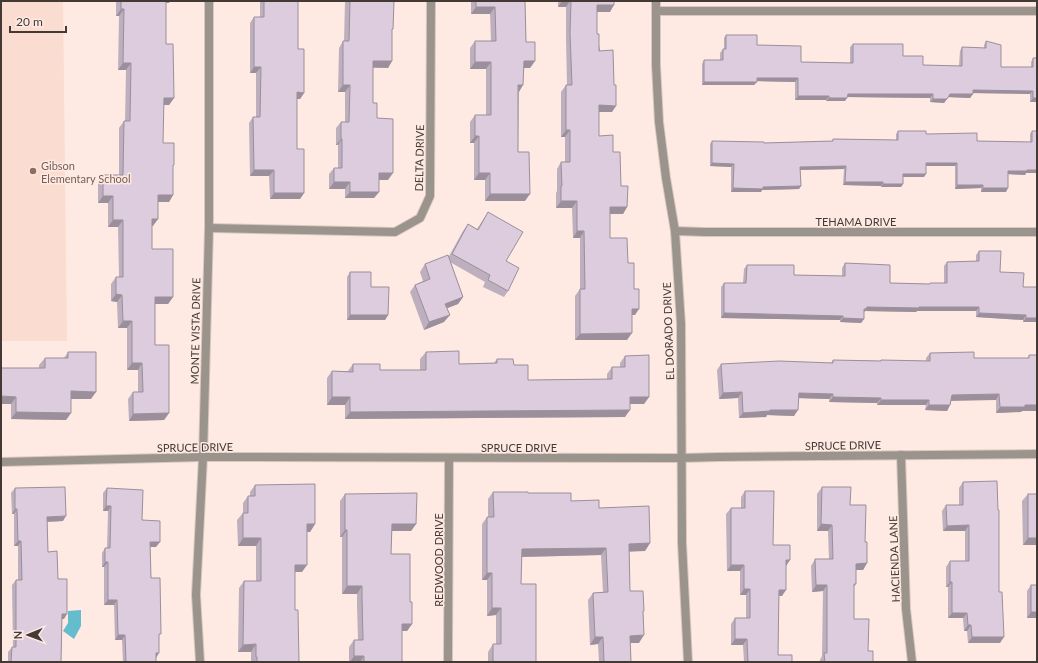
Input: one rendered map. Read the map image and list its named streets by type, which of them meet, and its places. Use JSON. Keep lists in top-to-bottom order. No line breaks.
{"streets":{"street":["DELTA DRIVE","TEHAMA DRIVE","MONTE VISTA DRIVE","EL DORADO DRIVE","SPRUCE DRIVE","HACIENDA LANE","REDWOOD DRIVE"]},"crossings":[["DELTA DRIVE","MONTE VISTA DRIVE"],["TEHAMA DRIVE","EL DORADO DRIVE"],["MONTE VISTA DRIVE","SPRUCE DRIVE"],["EL DORADO DRIVE","SPRUCE DRIVE"],["SPRUCE DRIVE","HACIENDA LANE"],["SPRUCE DRIVE","REDWOOD DRIVE"]],"places":["Gibson Elementary School"],"scale_bar":"20 m","north":"left"}
